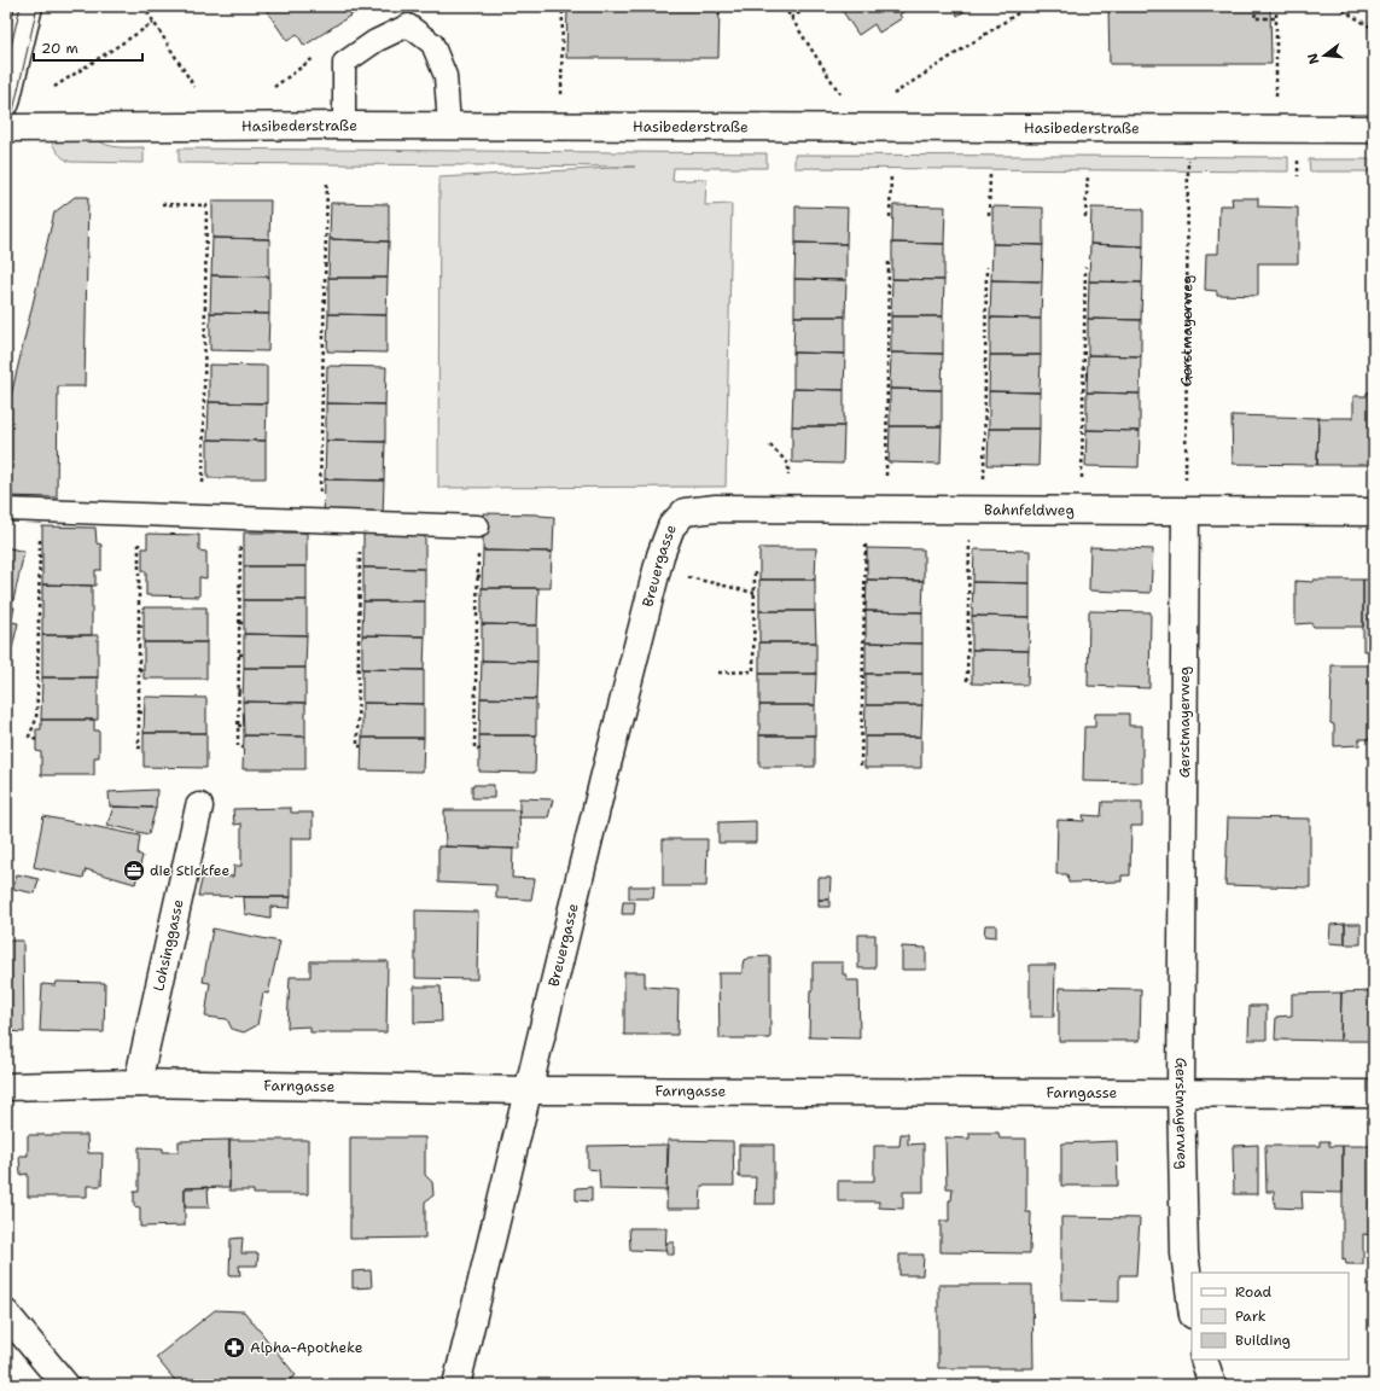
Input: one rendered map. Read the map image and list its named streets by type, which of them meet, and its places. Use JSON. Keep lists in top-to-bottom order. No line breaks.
{"streets":{"street":["Hasibederstraße","Gerstmayerweg","Bahnfeldweg","Breuergasse","Lohsinggasse","Farngasse"]},"crossings":[["Hasibederstraße","Gerstmayerweg"],["Gerstmayerweg","Bahnfeldweg"],["Gerstmayerweg","Farngasse"],["Bahnfeldweg","Breuergasse"],["Breuergasse","Farngasse"],["Lohsinggasse","Farngasse"]],"places":{"office":["die Stickfee"],"pharmacy":["Alpha-Apotheke"]},"legend":["Road","Park","Building"],"scale_bar":"20 m","north":"left"}
